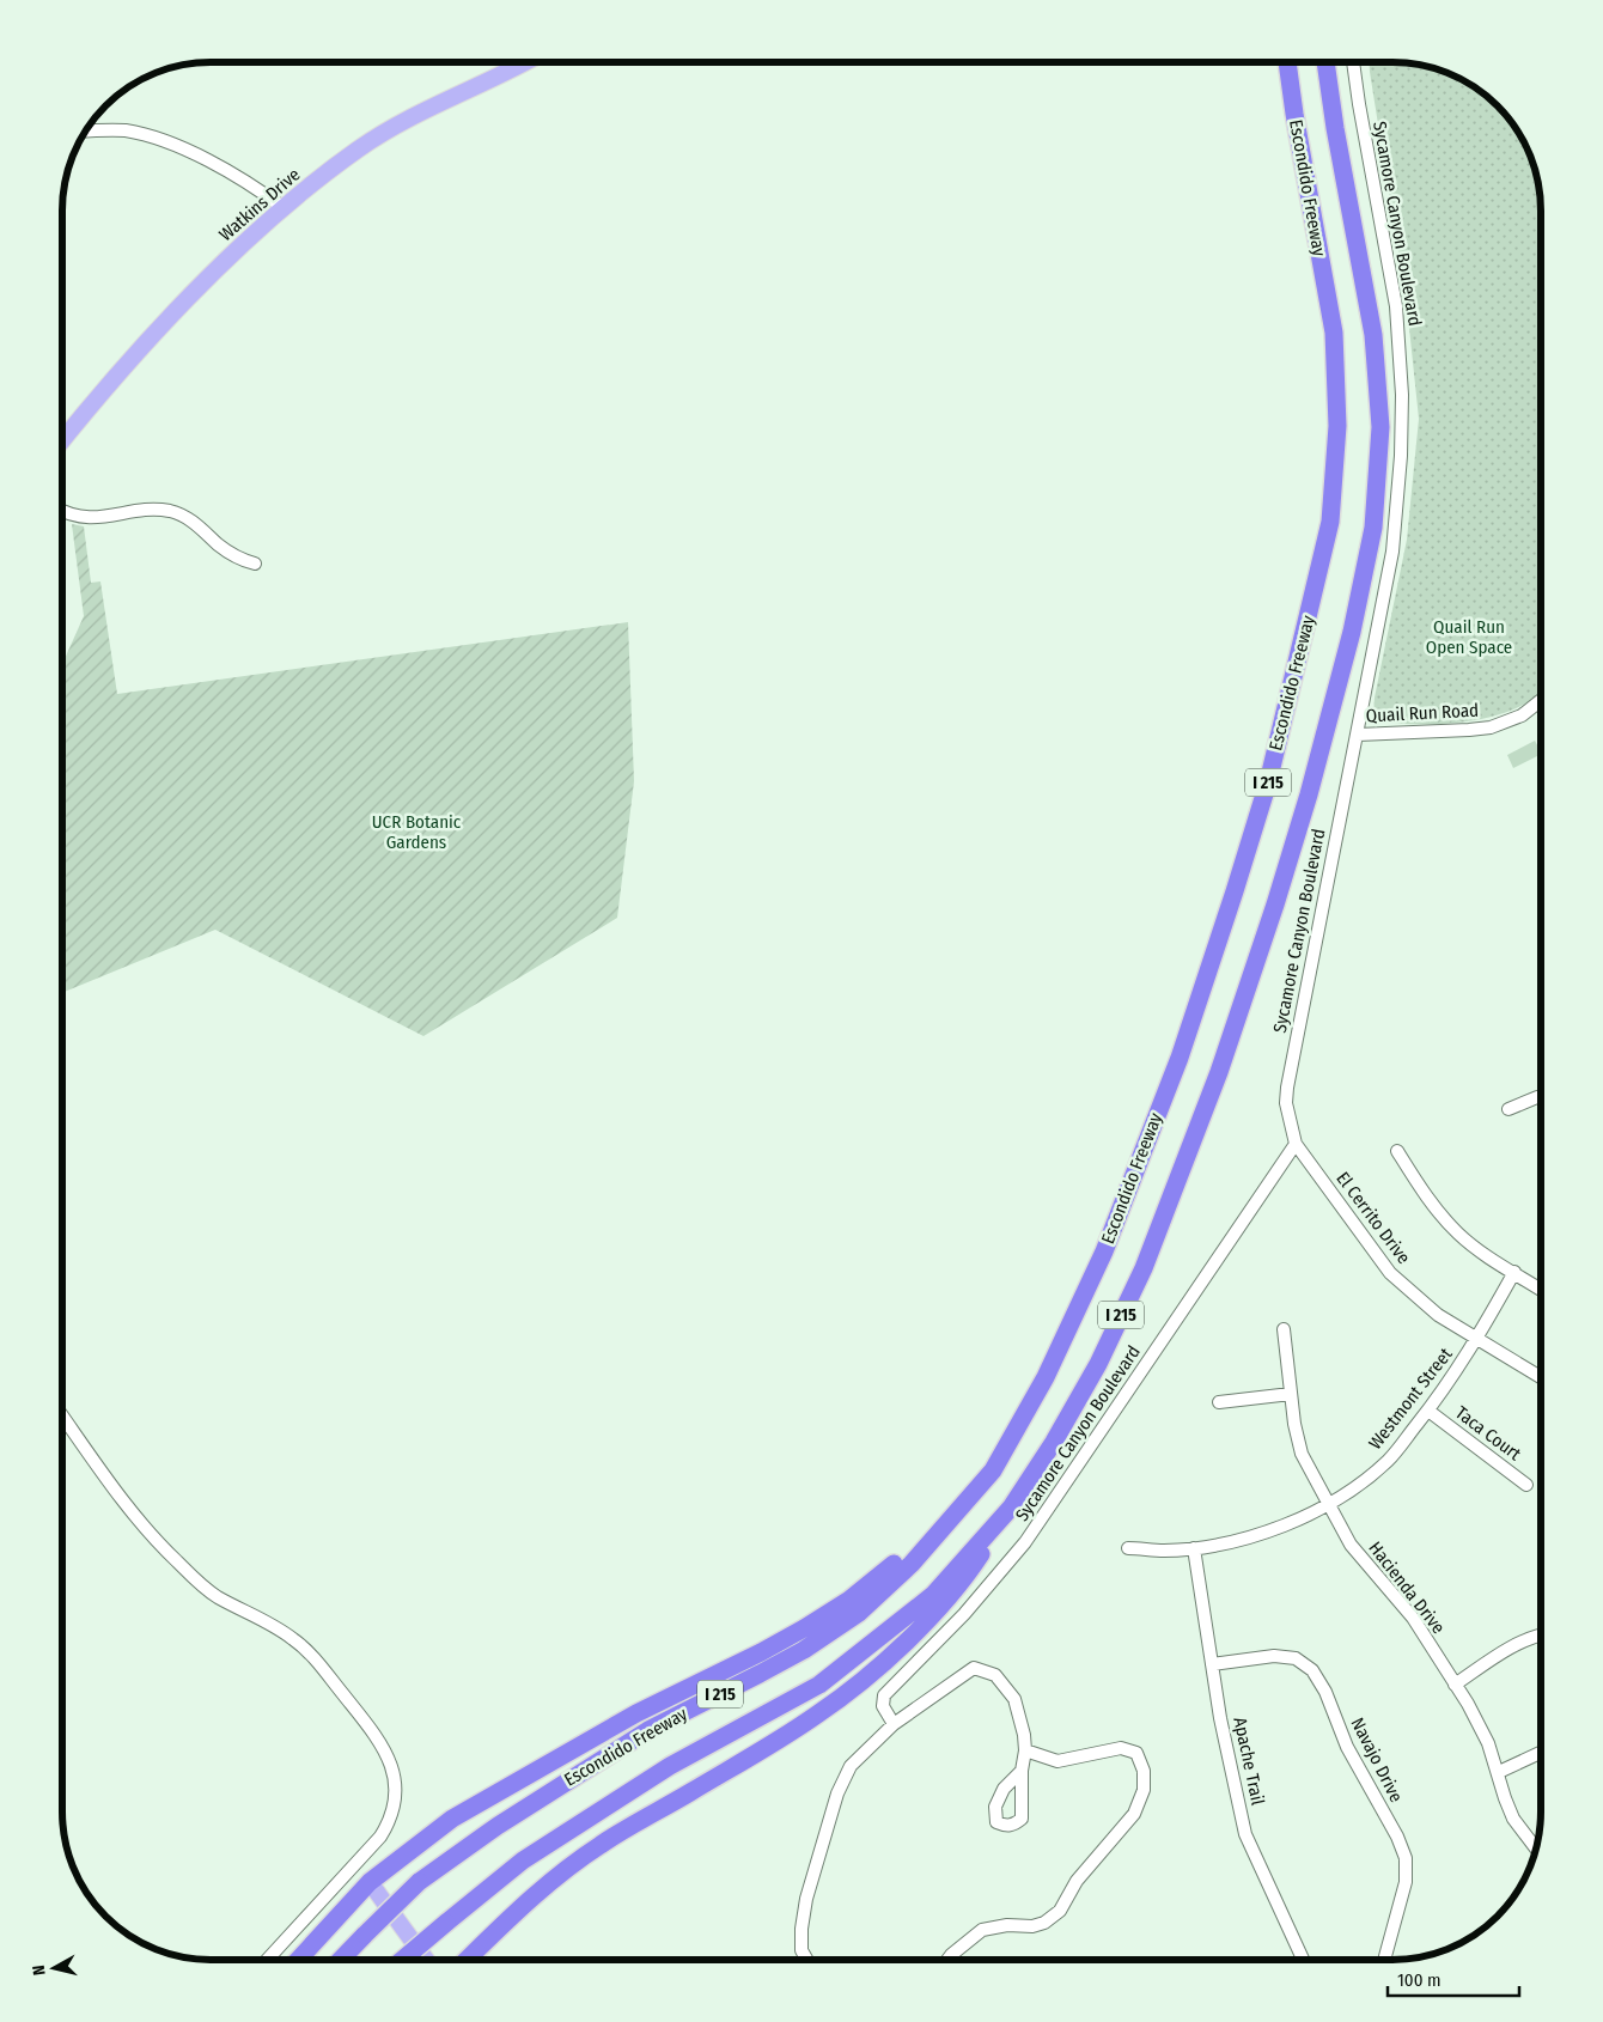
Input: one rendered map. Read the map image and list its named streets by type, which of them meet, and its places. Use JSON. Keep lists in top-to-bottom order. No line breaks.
{"streets":{"highway":["Escondido Freeway","I 215"],"main road":["Watkins Drive"],"street":["Sycamore Canyon Boulevard","Quail Run Road","El Cerrito Drive","Westmont Street","Taca Court","Hacienda Drive","Navajo Drive","Apache Trail"]},"crossings":[["Sycamore Canyon Boulevard","Quail Run Road"],["Sycamore Canyon Boulevard","El Cerrito Drive"],["El Cerrito Drive","Westmont Street"],["Westmont Street","Taca Court"],["Westmont Street","Hacienda Drive"],["Westmont Street","Apache Trail"],["Navajo Drive","Apache Trail"]],"parks":["Quail Run Open Space","UCR Botanic Gardens"],"scale_bar":"100 m","north":"left"}
